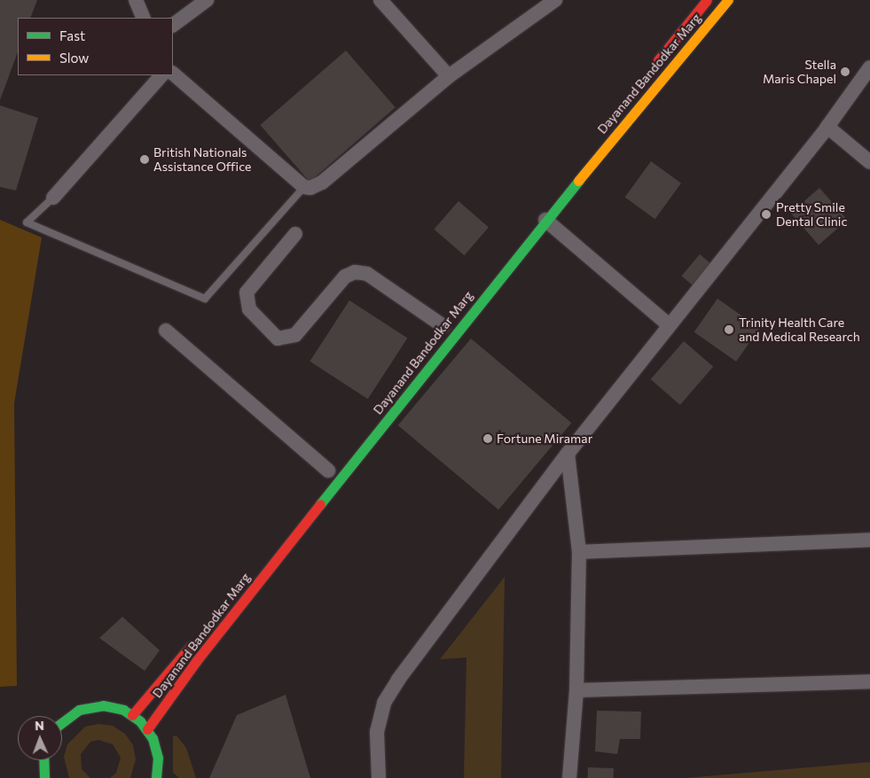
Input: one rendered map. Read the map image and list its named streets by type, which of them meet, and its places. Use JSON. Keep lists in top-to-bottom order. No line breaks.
{"streets":{"main road":["Dayanand Bandodkar Marg"]},"places":["Stella Maris Chapel","British Nationals Assistance Office","Pretty Smile Dental Clinic","Trinity Health Care and Medical Research","Fortune Miramar"],"legend":["Fast","Slow"],"north":"top"}
